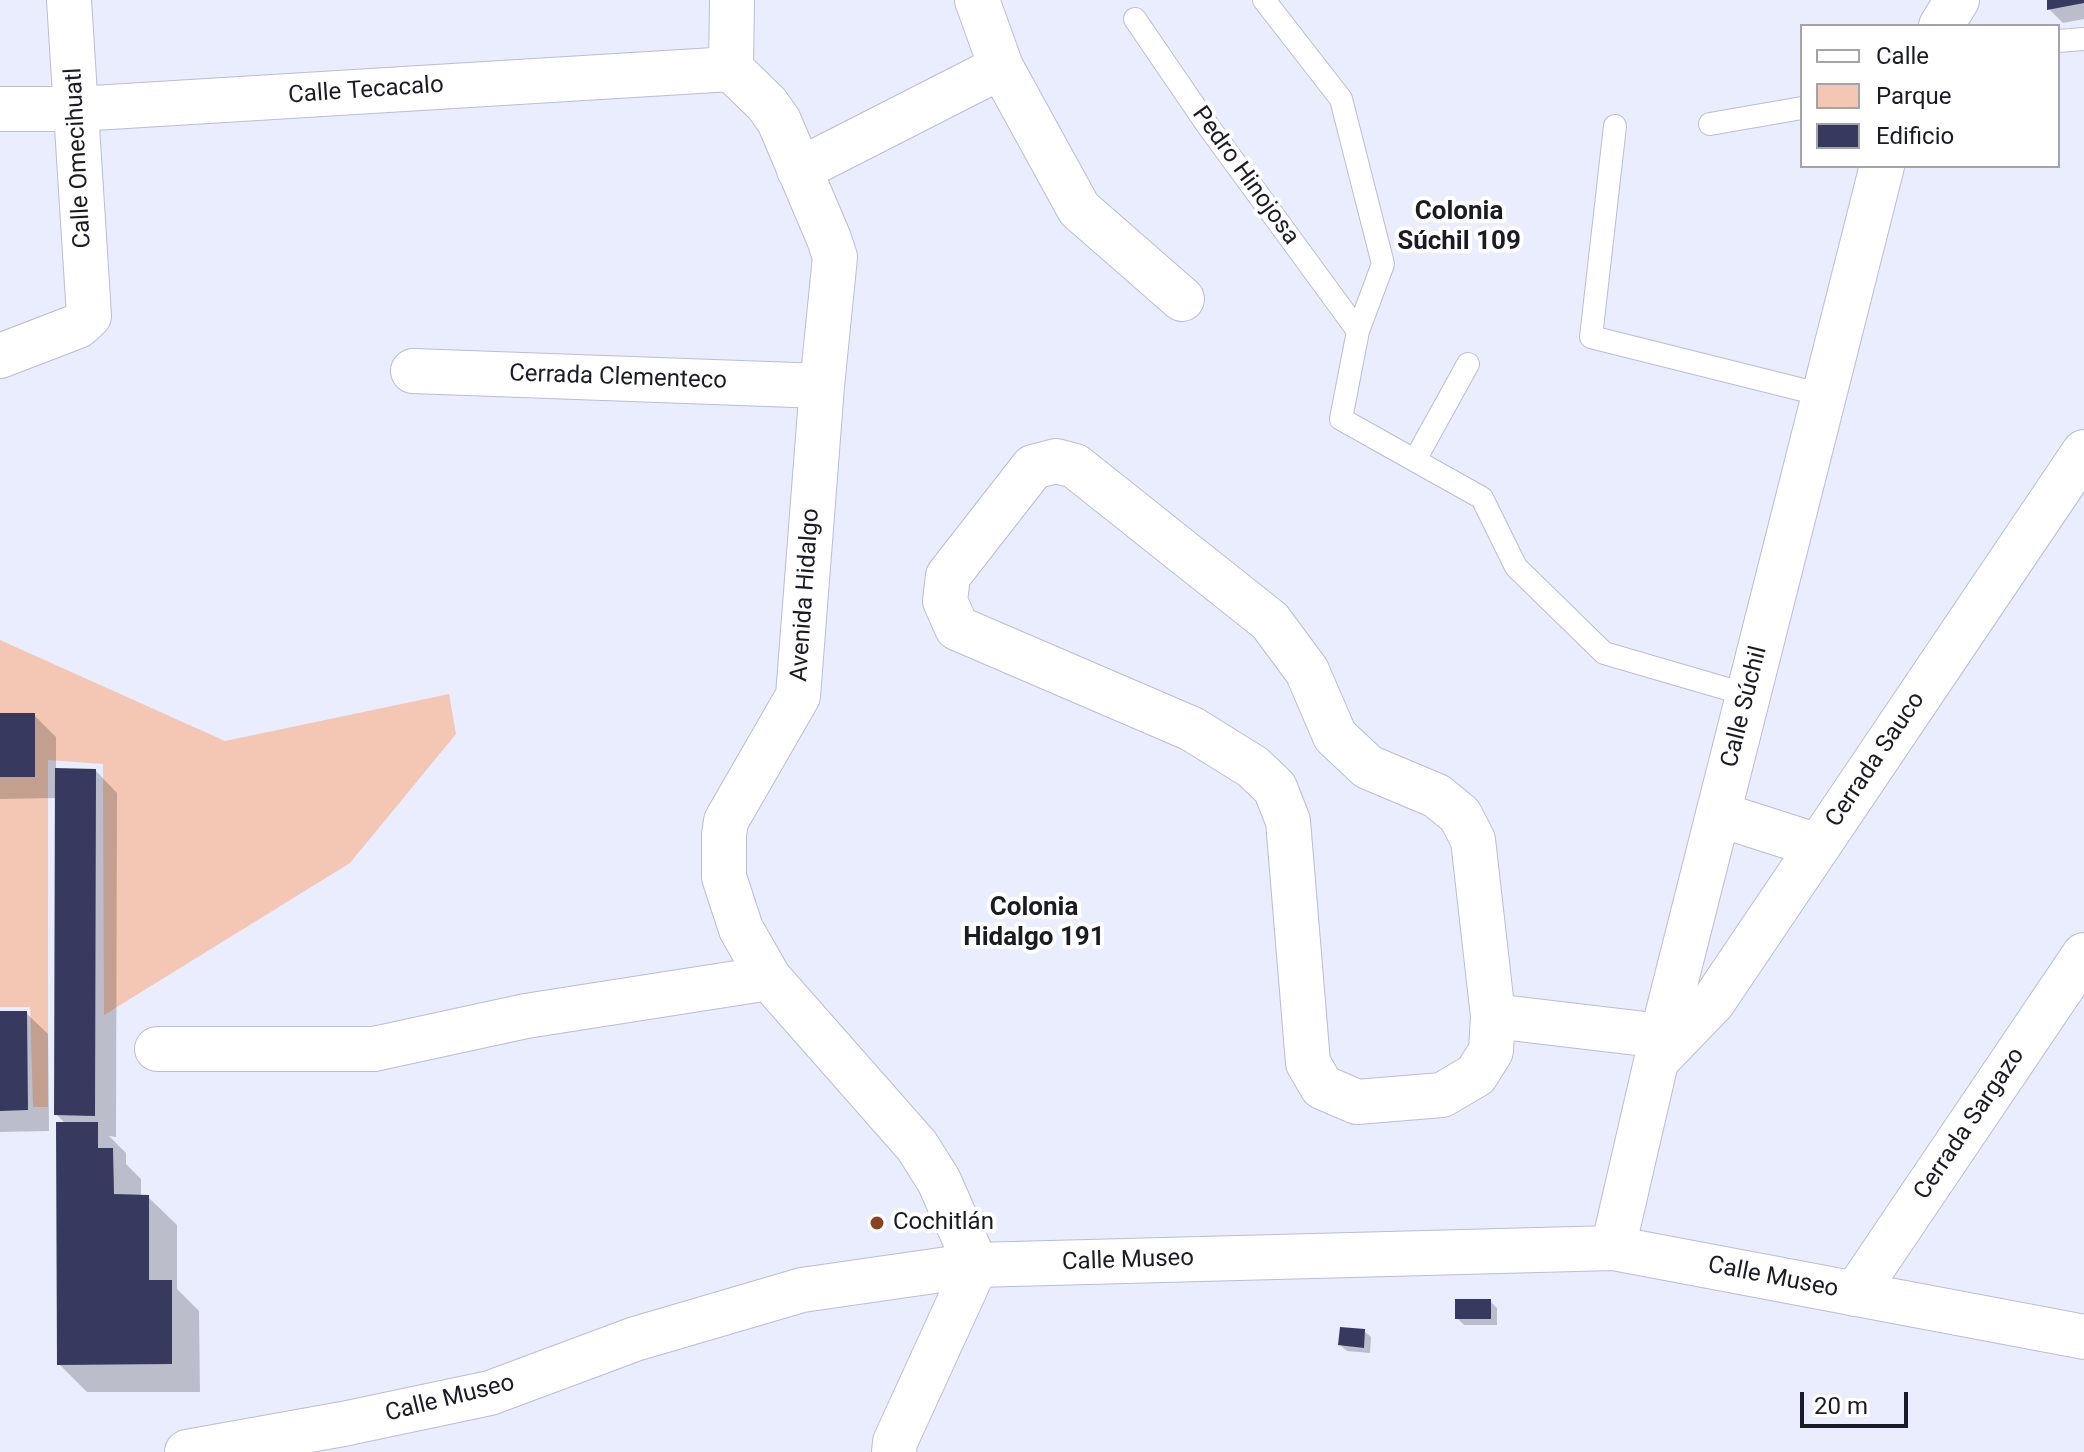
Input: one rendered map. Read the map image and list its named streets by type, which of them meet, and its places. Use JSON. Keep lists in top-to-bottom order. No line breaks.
{"streets":{"street":["Calle Tecacalo","Calle Omecihuatl","Cerrada Clementeco","Avenida Hidalgo","Calle Súchil","Cerrada Sauco","Cerrada Sargazo","Calle Museo"],"lane":["Pedro Hinojosa"]},"crossings":[["Calle Tecacalo","Calle Omecihuatl"],["Calle Tecacalo","Avenida Hidalgo"],["Cerrada Clementeco","Avenida Hidalgo"],["Avenida Hidalgo","Calle Museo"],["Calle Súchil","Cerrada Sauco"],["Calle Súchil","Calle Museo"],["Cerrada Sargazo","Calle Museo"]],"districts":["Colonia Súchil 109","Colonia Hidalgo 191"],"places":["Cochitlán"],"legend":["Calle","Parque","Edificio"],"scale_bar":"20 m"}
